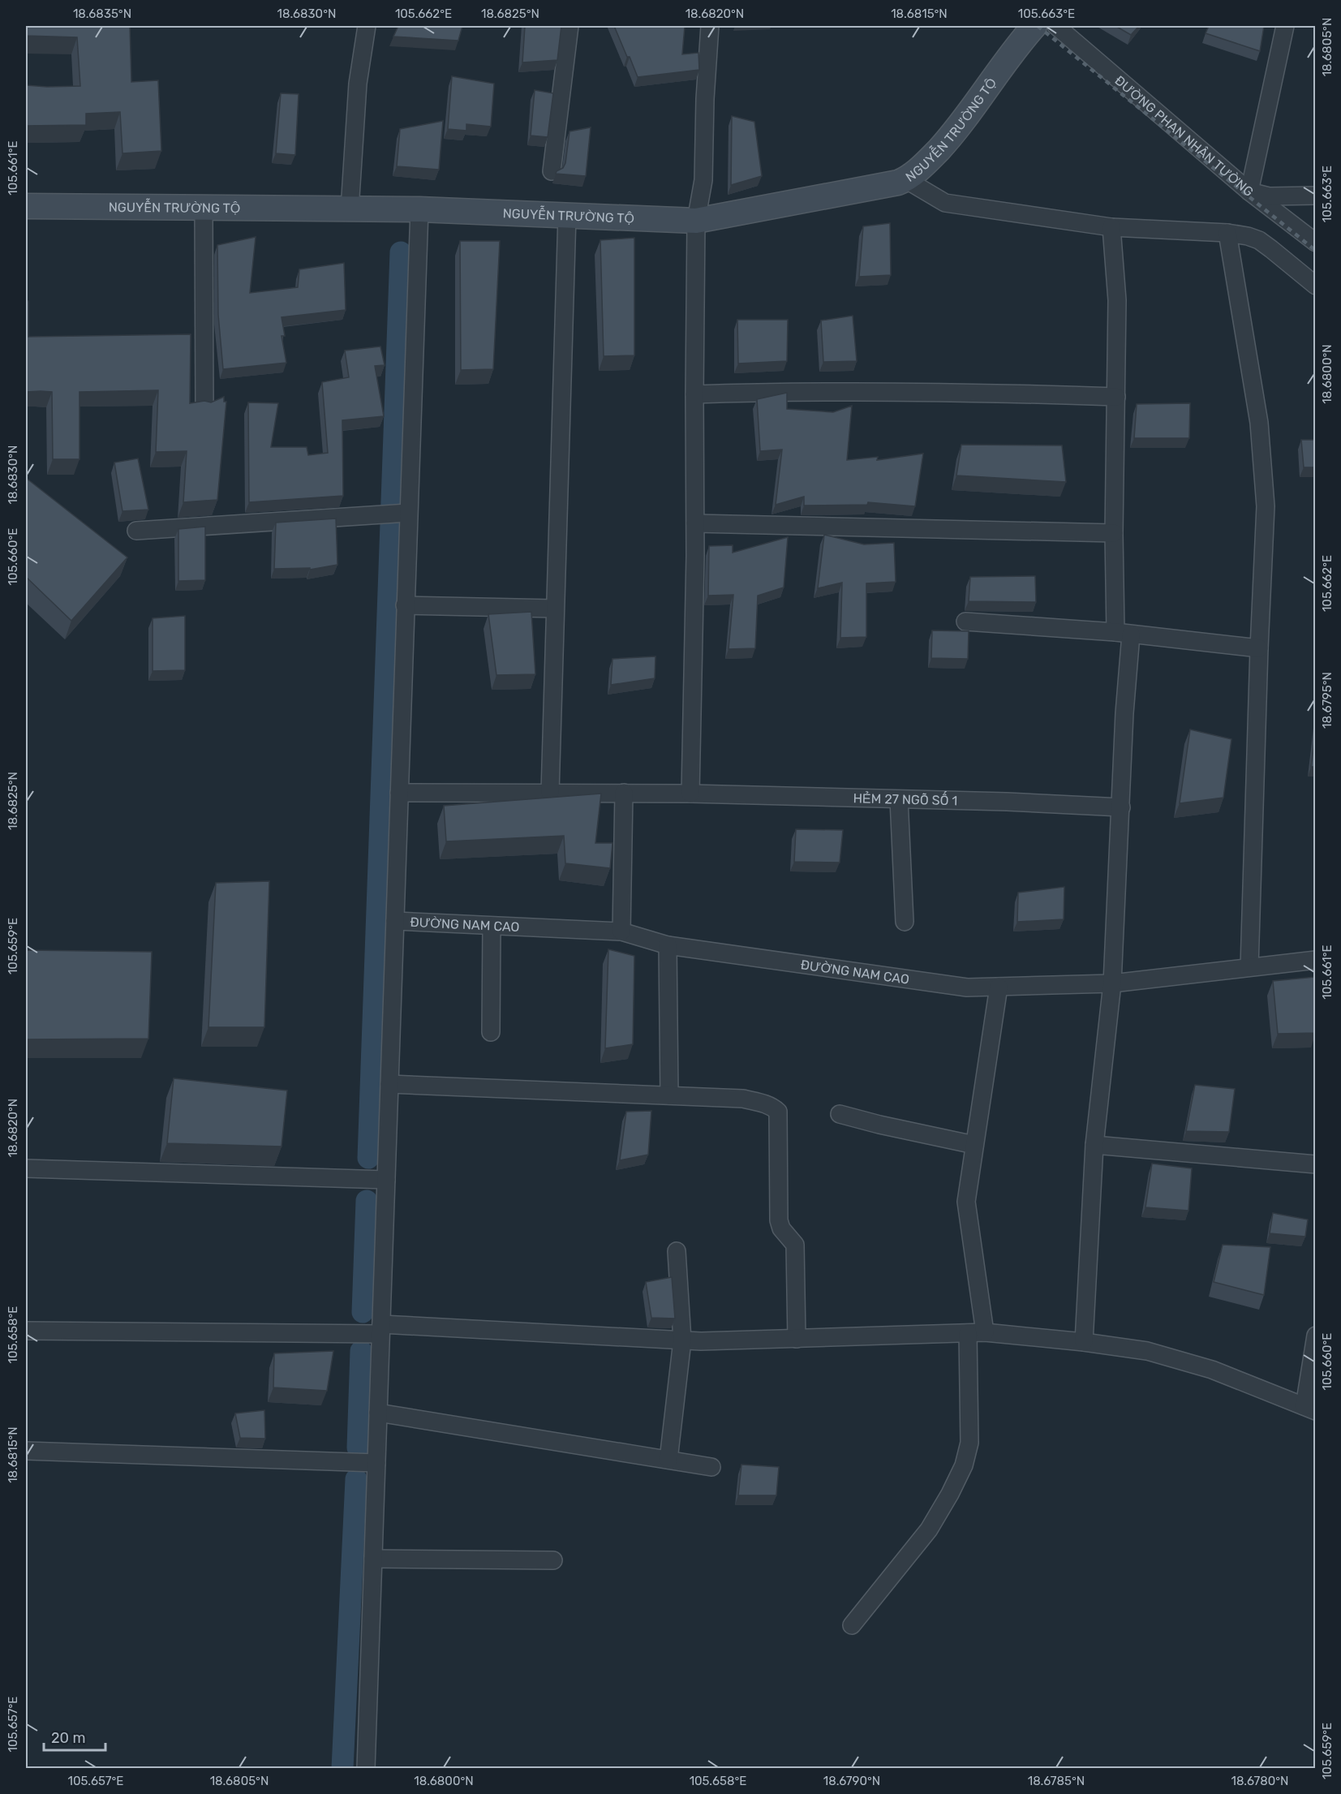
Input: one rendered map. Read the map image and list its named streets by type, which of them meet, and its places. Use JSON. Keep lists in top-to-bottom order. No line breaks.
{"streets":{"main road":["NGUYỄN TRƯỜNG TỘ"],"street":["ĐƯỜNG PHAN NHÂN TƯỜNG","HẺM 27 NGÕ SỐ 1","ĐƯỜNG NAM CAO"]},"scale_bar":"20 m","coordinates":["18.6835°N","18.6830°N","105.662°E","18.6825°N","18.6820°N","18.6815°N","105.663°E","18.6805°N","105.661°E","18.6800°N","105.660°E","18.6795°N","105.659°E","105.658°E","105.657°E","18.6790°N","18.6785°N","18.6780°N"]}
